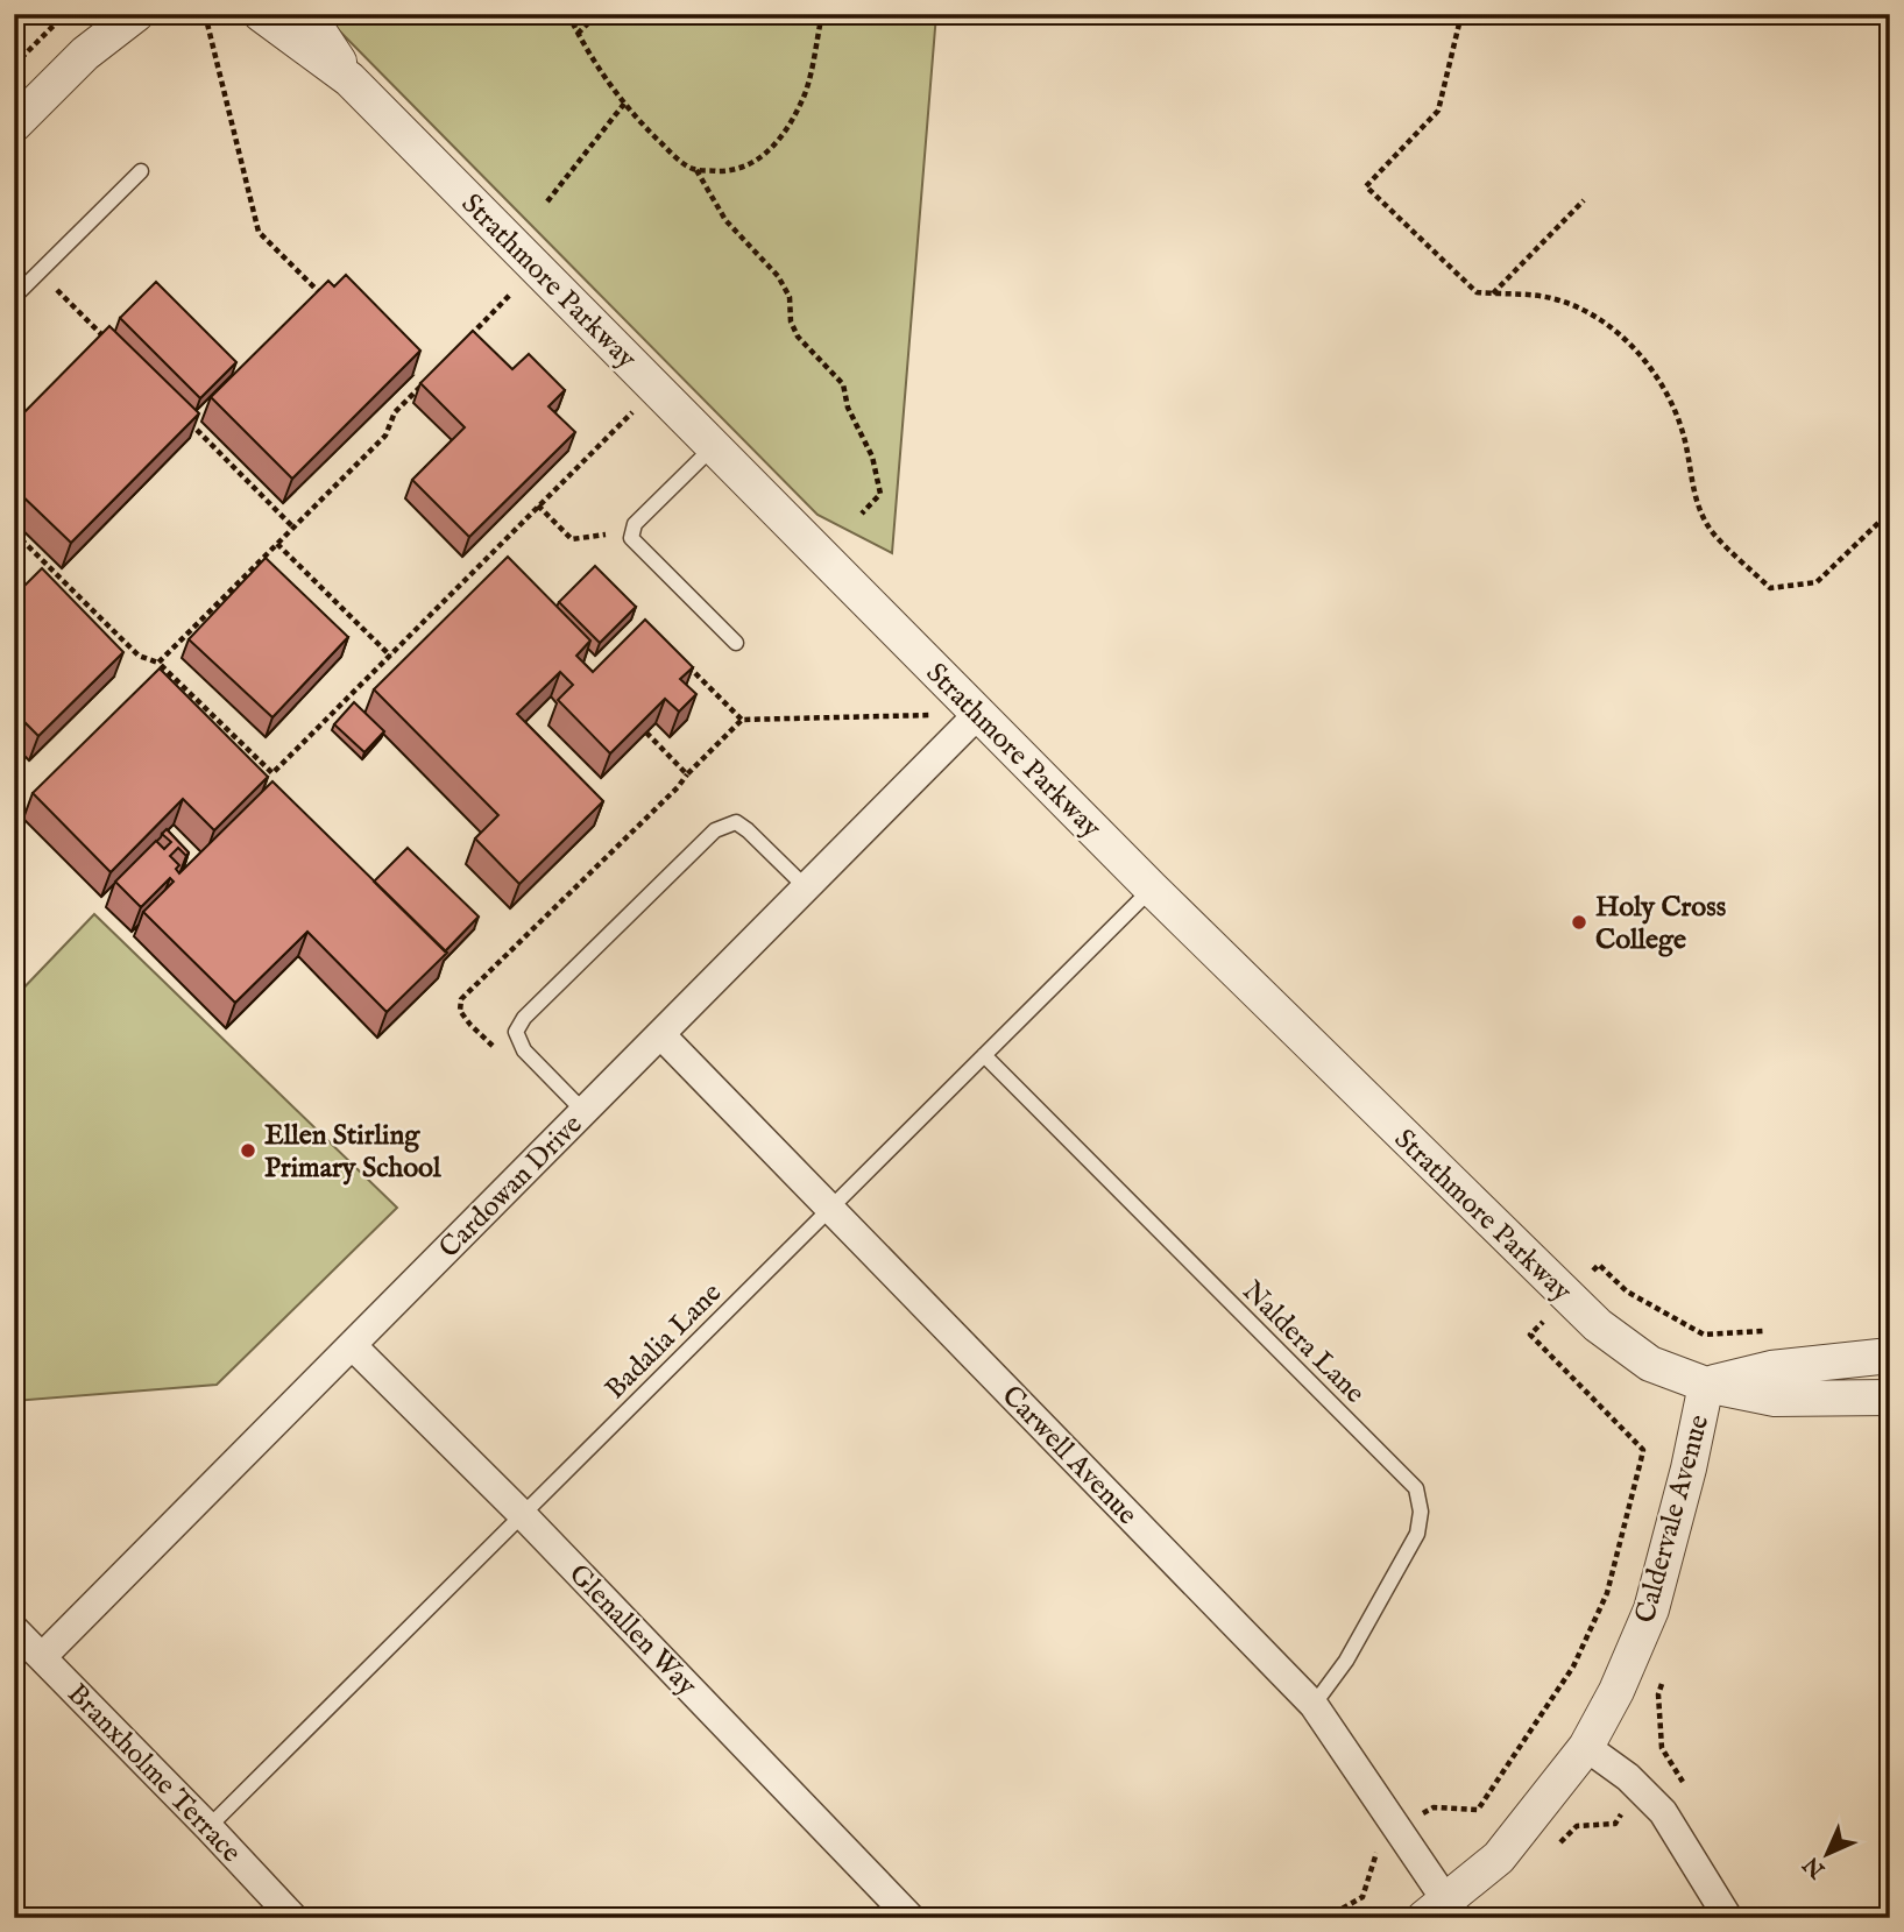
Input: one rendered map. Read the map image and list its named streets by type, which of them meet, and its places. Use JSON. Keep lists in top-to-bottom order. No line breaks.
{"streets":{"street":["Strathmore Parkway","Cardowan Drive","Carwell Avenue","Caldervale Avenue","Glenallen Way","Branxholme Terrace"],"lane":["Badalia Lane","Naldera Lane"]},"crossings":[["Strathmore Parkway","Cardowan Drive"],["Strathmore Parkway","Badalia Lane"],["Strathmore Parkway","Caldervale Avenue"],["Cardowan Drive","Carwell Avenue"],["Cardowan Drive","Glenallen Way"],["Cardowan Drive","Branxholme Terrace"],["Badalia Lane","Naldera Lane"],["Badalia Lane","Carwell Avenue"],["Badalia Lane","Glenallen Way"],["Badalia Lane","Branxholme Terrace"],["Naldera Lane","Carwell Avenue"],["Carwell Avenue","Caldervale Avenue"]],"places":["Holy Cross College","Ellen Stirling Primary School"],"north":"bottom left"}
